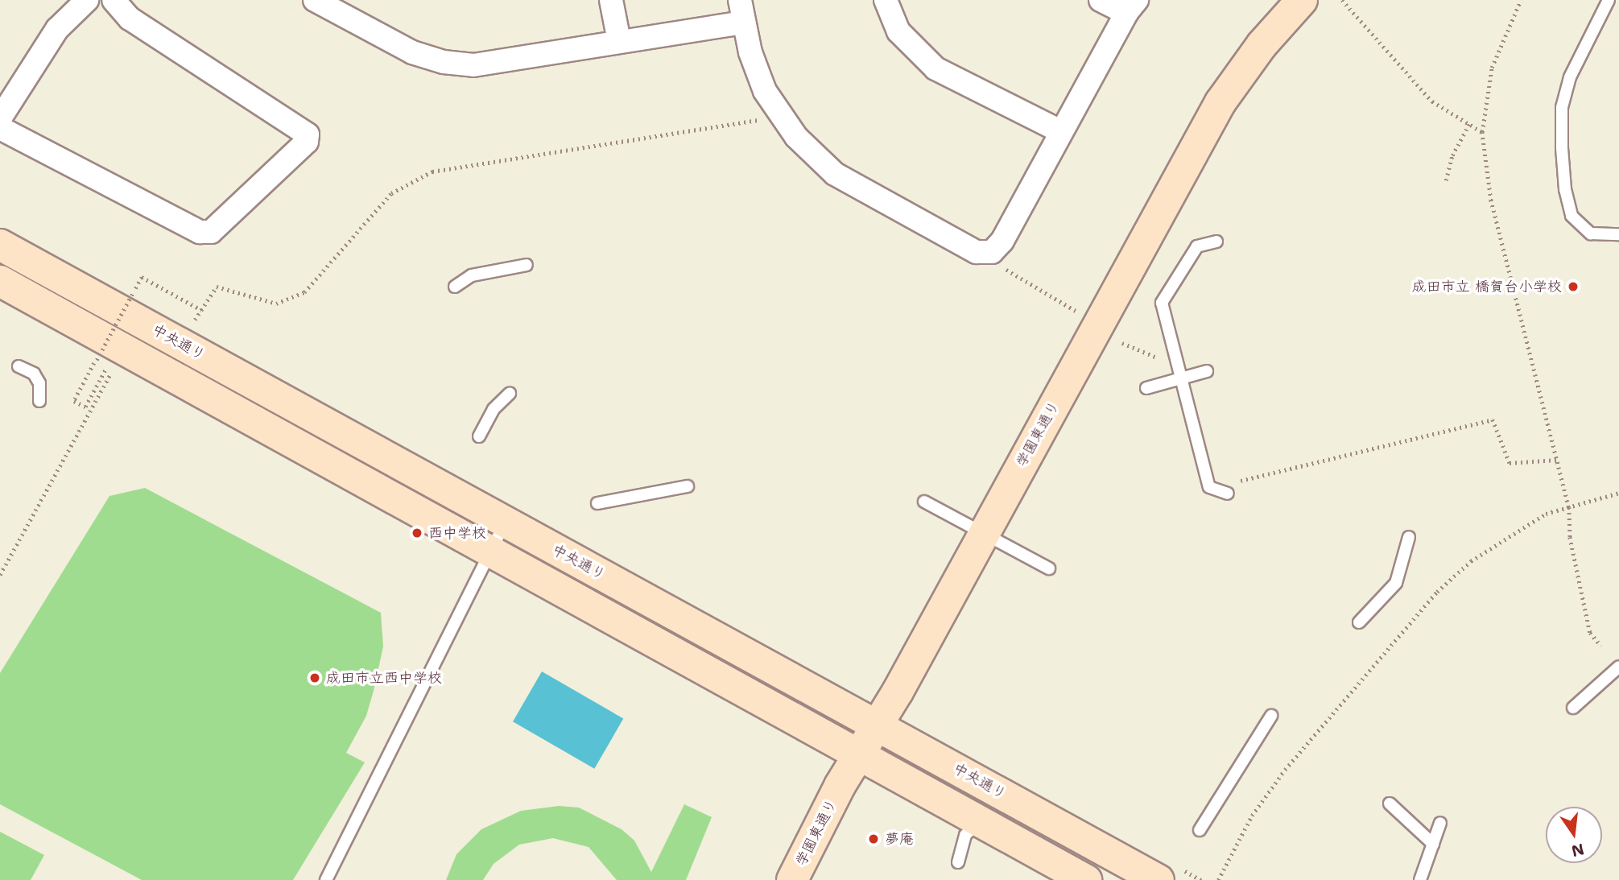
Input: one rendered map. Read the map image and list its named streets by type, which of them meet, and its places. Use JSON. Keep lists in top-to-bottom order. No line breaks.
{"streets":{"street":["中央通り","学園東通り"]},"crossings":[["中央通り","学園東通り"]],"places":["成田市立 橋賀台小学校","西中学校","成田市立西中学校","夢庵"],"north":"bottom"}
